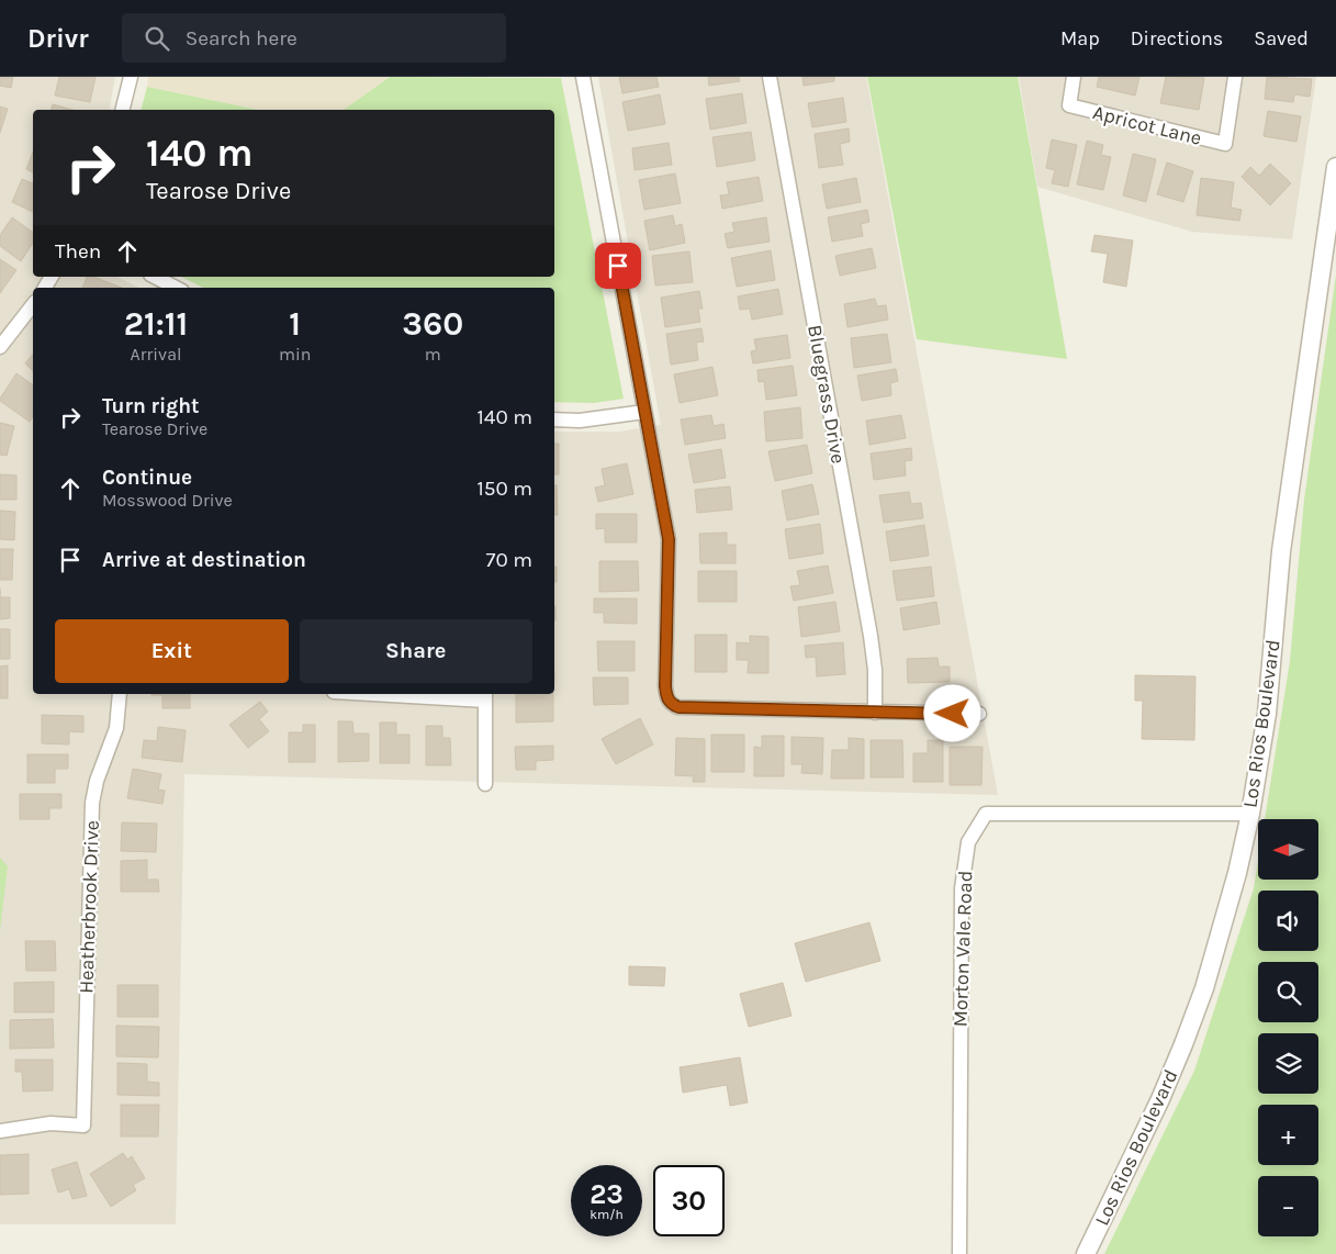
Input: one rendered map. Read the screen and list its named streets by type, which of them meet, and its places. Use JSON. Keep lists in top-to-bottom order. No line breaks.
{"streets":{"street":["Apricot Lane","Bluegrass Drive","Los Rios Boulevard","Heatherbrook Drive","Morton Vale Road"]},"crossings":[["Los Rios Boulevard","Morton Vale Road"]],"north":"left","page":{"header":"Drivr","search":"Search here","nav":["Map","Directions","Saved"],"turn":["140 m","Tearose Drive"],"then":"Then","eta":["21:11","Arrival","1","min","360","m"],"list":[{"name":"Turn right","note":"Tearose Drive","value":"140 m"},{"name":"Continue","note":"Mosswood Drive","value":"150 m"},{"name":"Arrive at destination","value":"70 m"}],"buttons":["Exit","Share"],"map_buttons":["+","−"],"speed":"23 km/h","limit":"30"}}
